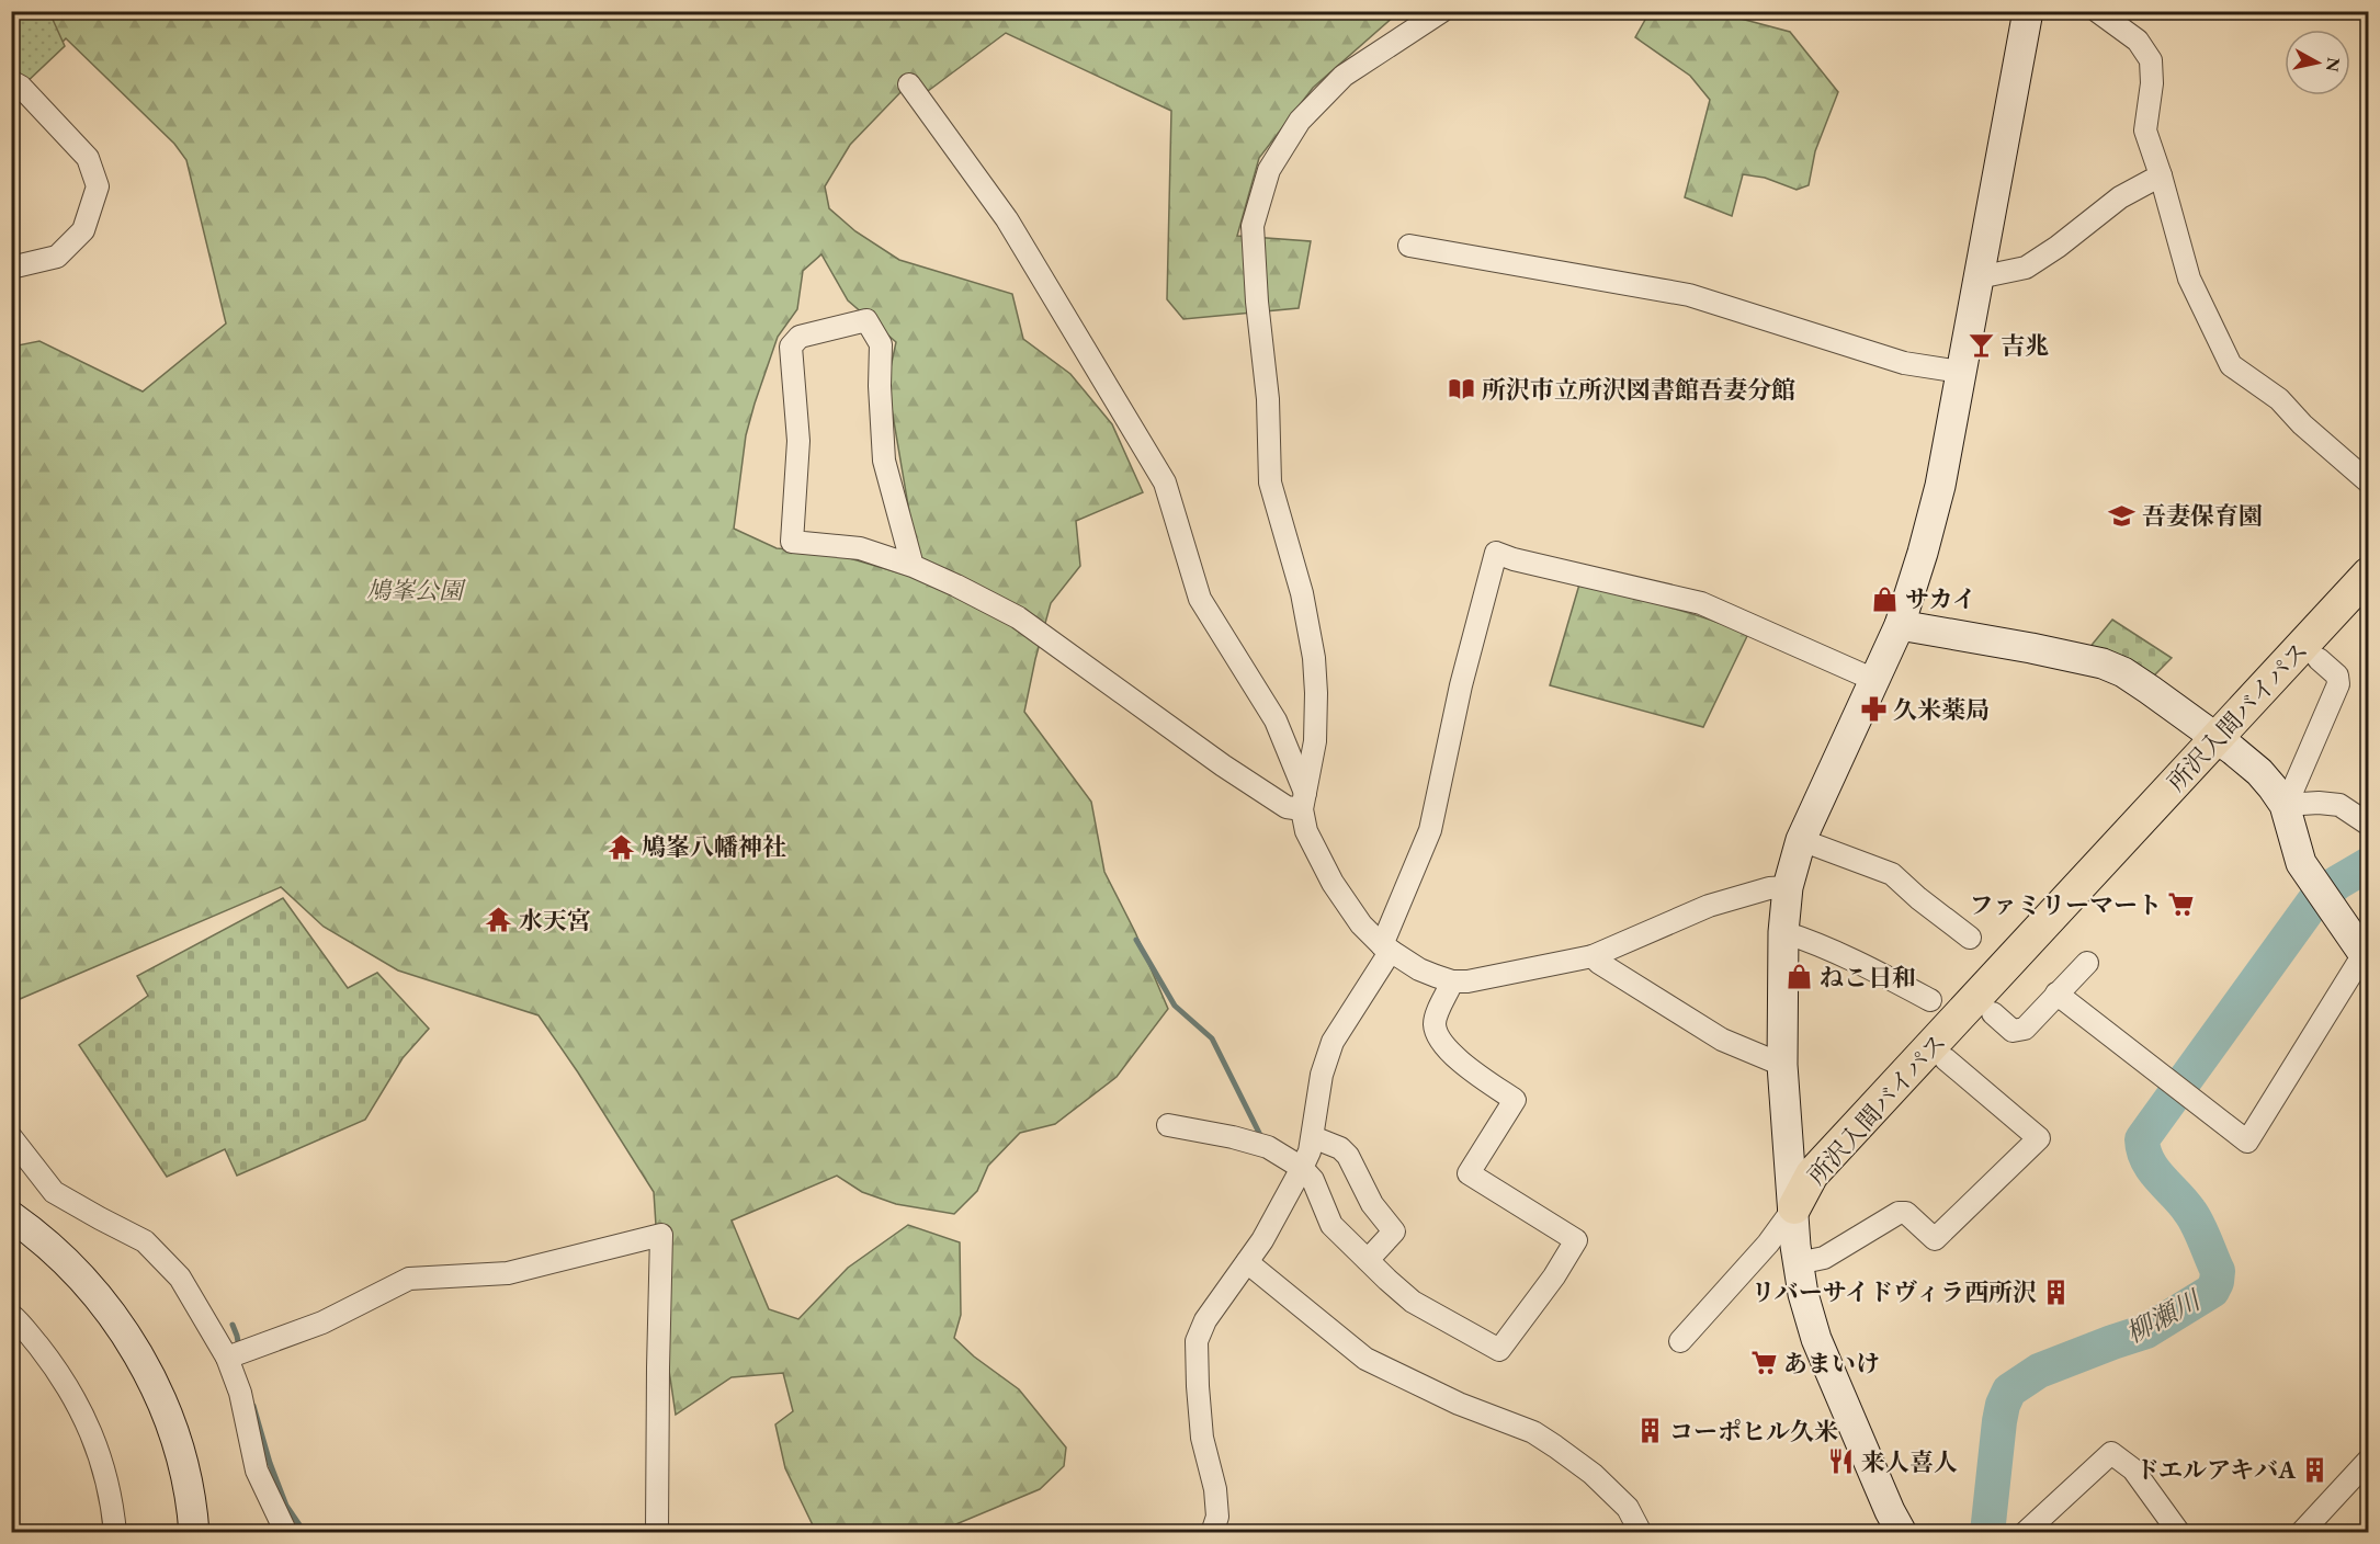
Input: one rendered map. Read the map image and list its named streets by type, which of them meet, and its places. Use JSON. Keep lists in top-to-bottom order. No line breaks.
{"streets":{"main road":["所沢入間バイパス"]},"water":["柳瀬川"],"parks":["鳩峯公園"],"places":{"bar":["吉兆"],"library":["所沢市立所沢図書館吾妻分館"],"school or university":["吾妻保育園"],"shop":["サカイ","ねこ日和"],"pharmacy":["久米薬局"],"temple":["鳩峯八幡神社","水天宮"],"supermarket":["ファミリーマート","あまいけ"],"building":["リバーサイドヴィラ西所沢","コーポヒル久米","ドエルアキバA"],"restaurant":["来人喜人"]},"north":"right"}
